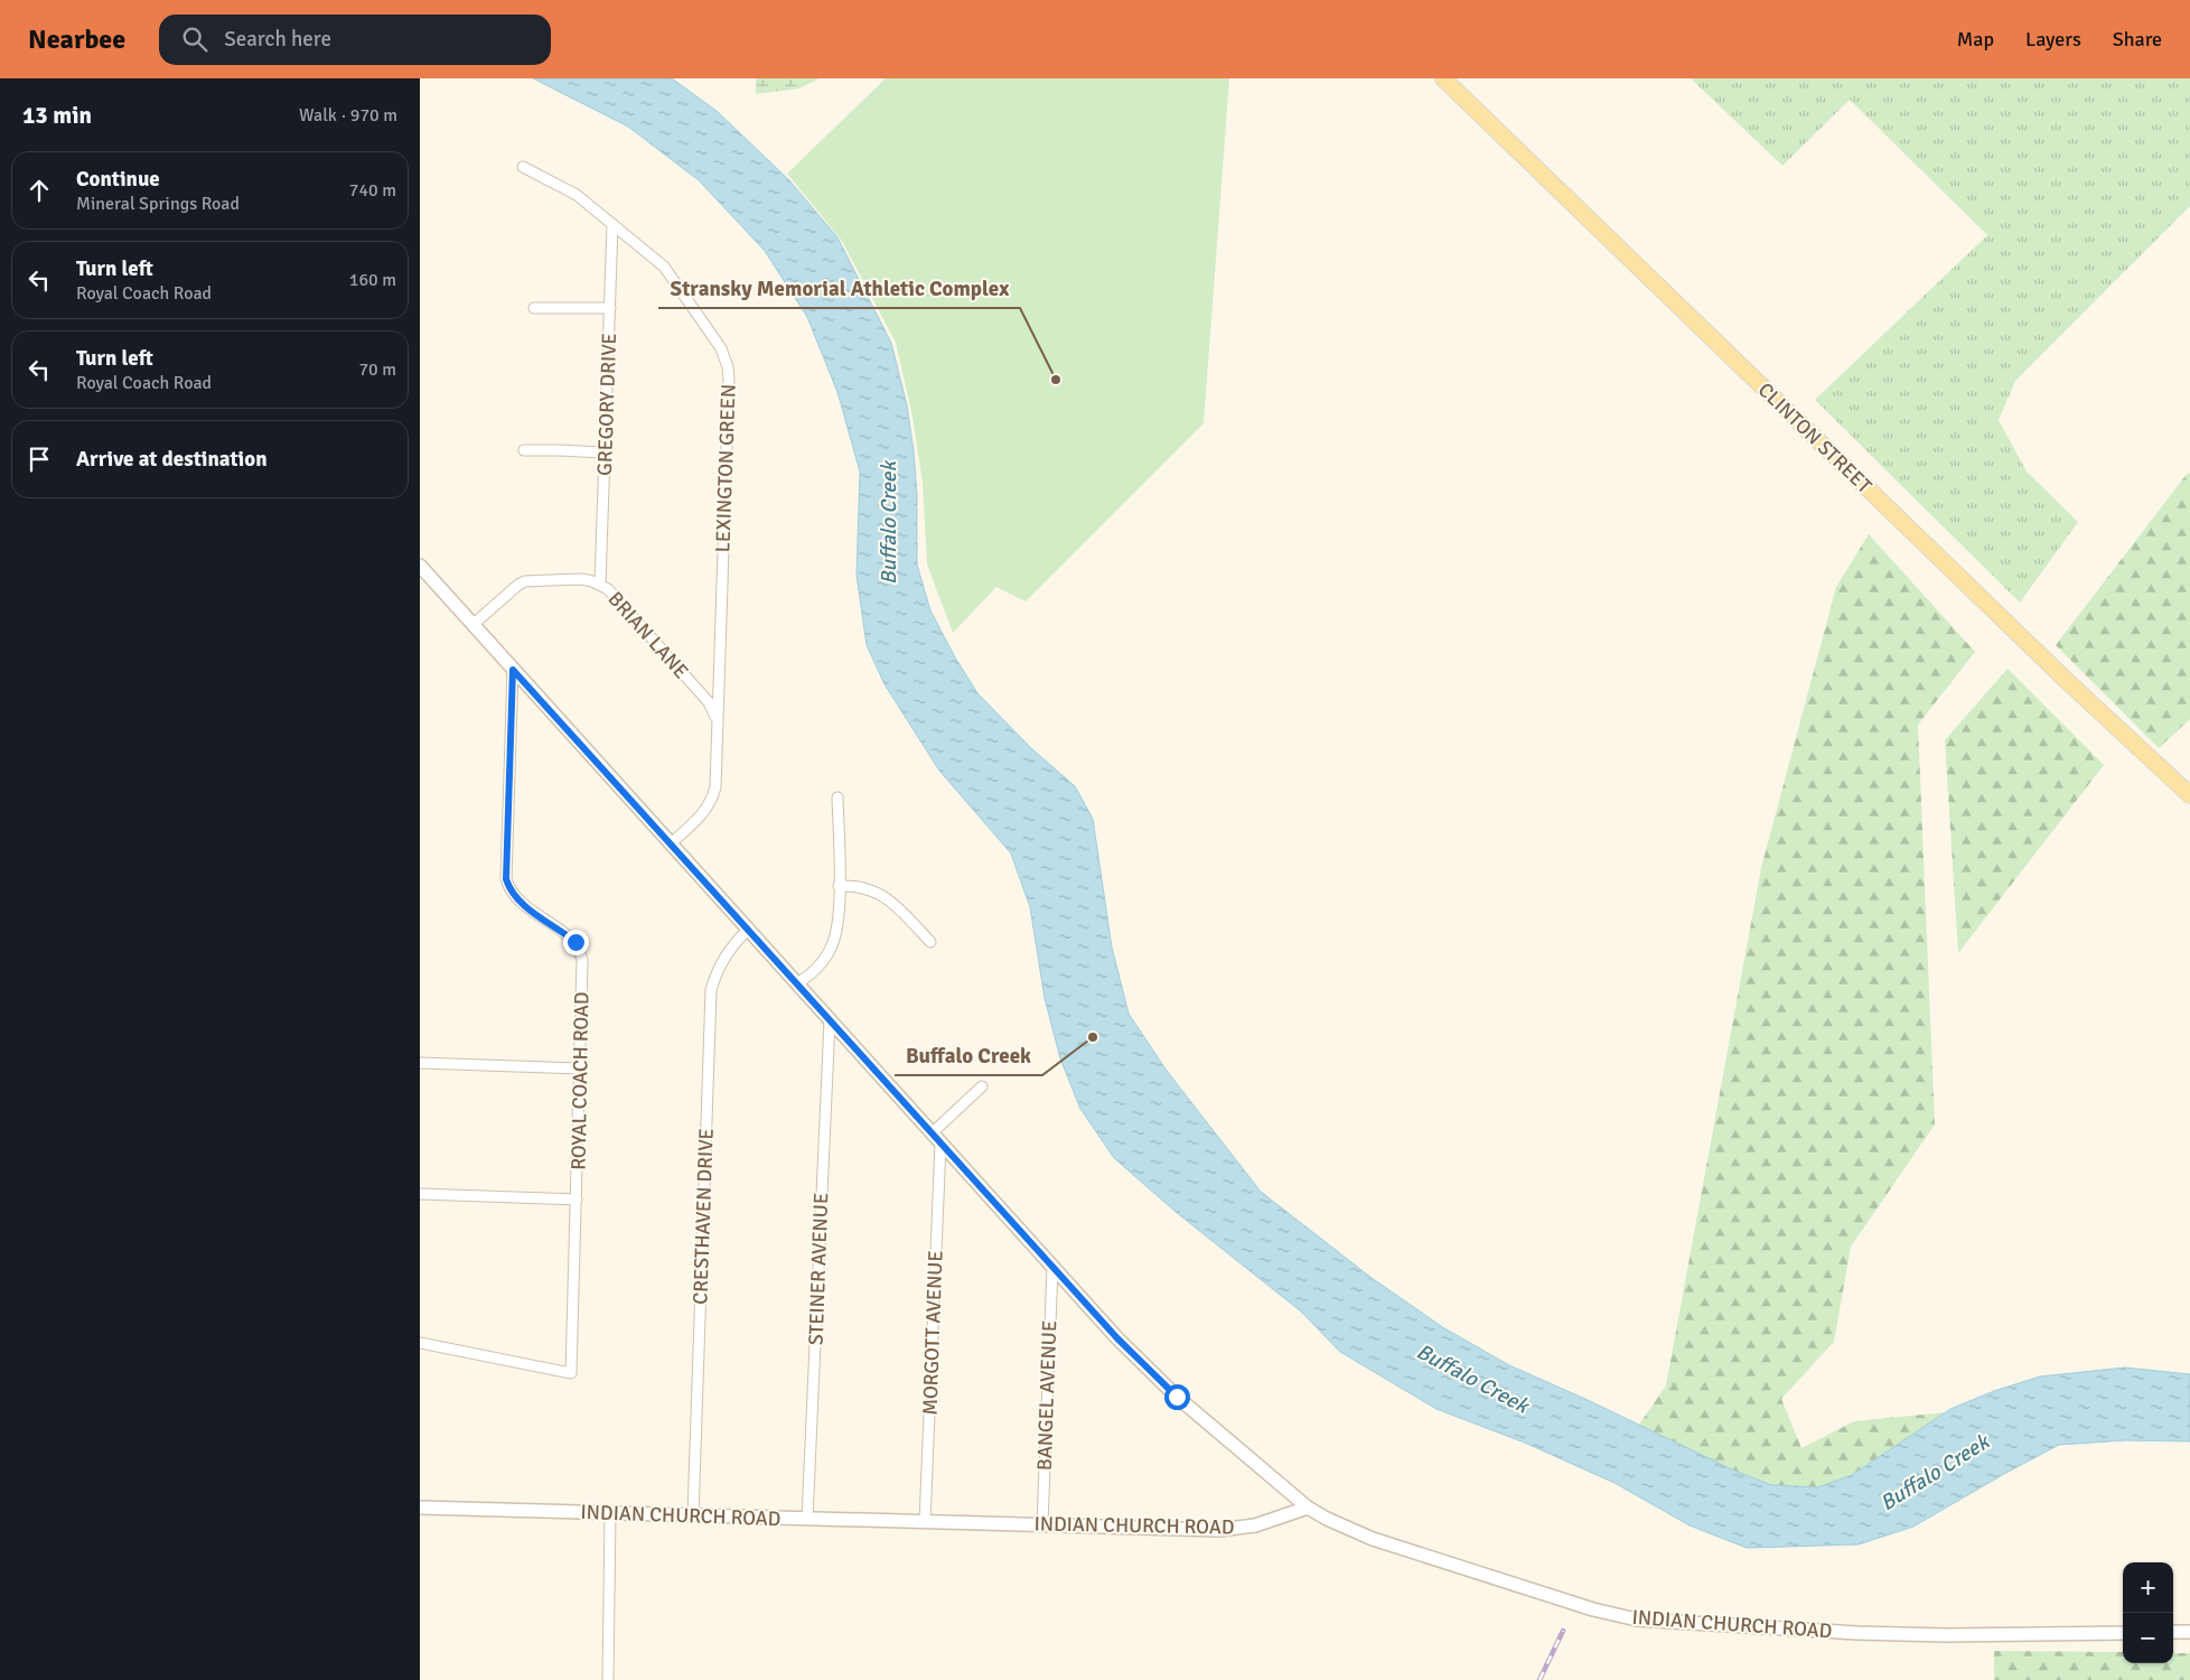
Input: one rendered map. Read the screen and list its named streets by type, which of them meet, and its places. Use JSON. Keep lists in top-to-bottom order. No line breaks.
{"streets":{"main road":["CLINTON STREET"],"street":["GREGORY DRIVE","LEXINGTON GREEN","BRIAN LANE","ROYAL COACH ROAD","CRESTHAVEN DRIVE","STEINER AVENUE","MORGOTT AVENUE","BANGEL AVENUE","INDIAN CHURCH ROAD"]},"crossings":[["GREGORY DRIVE","LEXINGTON GREEN"],["GREGORY DRIVE","BRIAN LANE"],["LEXINGTON GREEN","BRIAN LANE"],["CRESTHAVEN DRIVE","INDIAN CHURCH ROAD"],["STEINER AVENUE","INDIAN CHURCH ROAD"],["MORGOTT AVENUE","INDIAN CHURCH ROAD"],["BANGEL AVENUE","INDIAN CHURCH ROAD"]],"water":["Buffalo Creek"],"places":["Stransky Memorial Athletic Complex","Buffalo Creek"],"page":{"header":"Nearbee","search":"Search here","nav":["Map","Layers","Share"],"heading":["13 min","Walk · 970 m"],"list":[["Continue","Mineral Springs Road","740 m"],["Turn left","Royal Coach Road","160 m"],["Turn left","Royal Coach Road","70 m"],"Arrive at destination"],"map_buttons":["+","−"]}}
